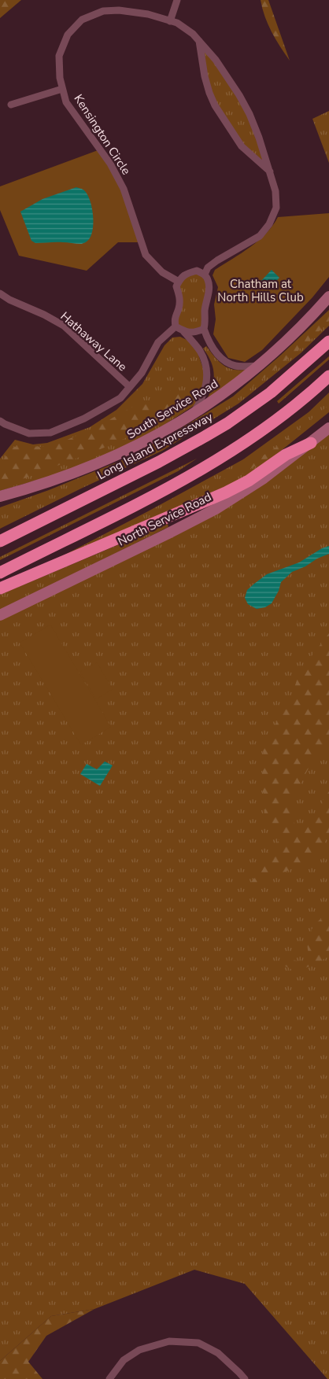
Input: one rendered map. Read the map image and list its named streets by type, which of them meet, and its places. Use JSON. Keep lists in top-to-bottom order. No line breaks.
{"streets":{"highway":["Long Island Expressway"],"main road":["South Service Road","North Service Road"],"street":["Kensington Circle","Hathaway Lane"]},"parks":["Chatham at North Hills Club"]}
